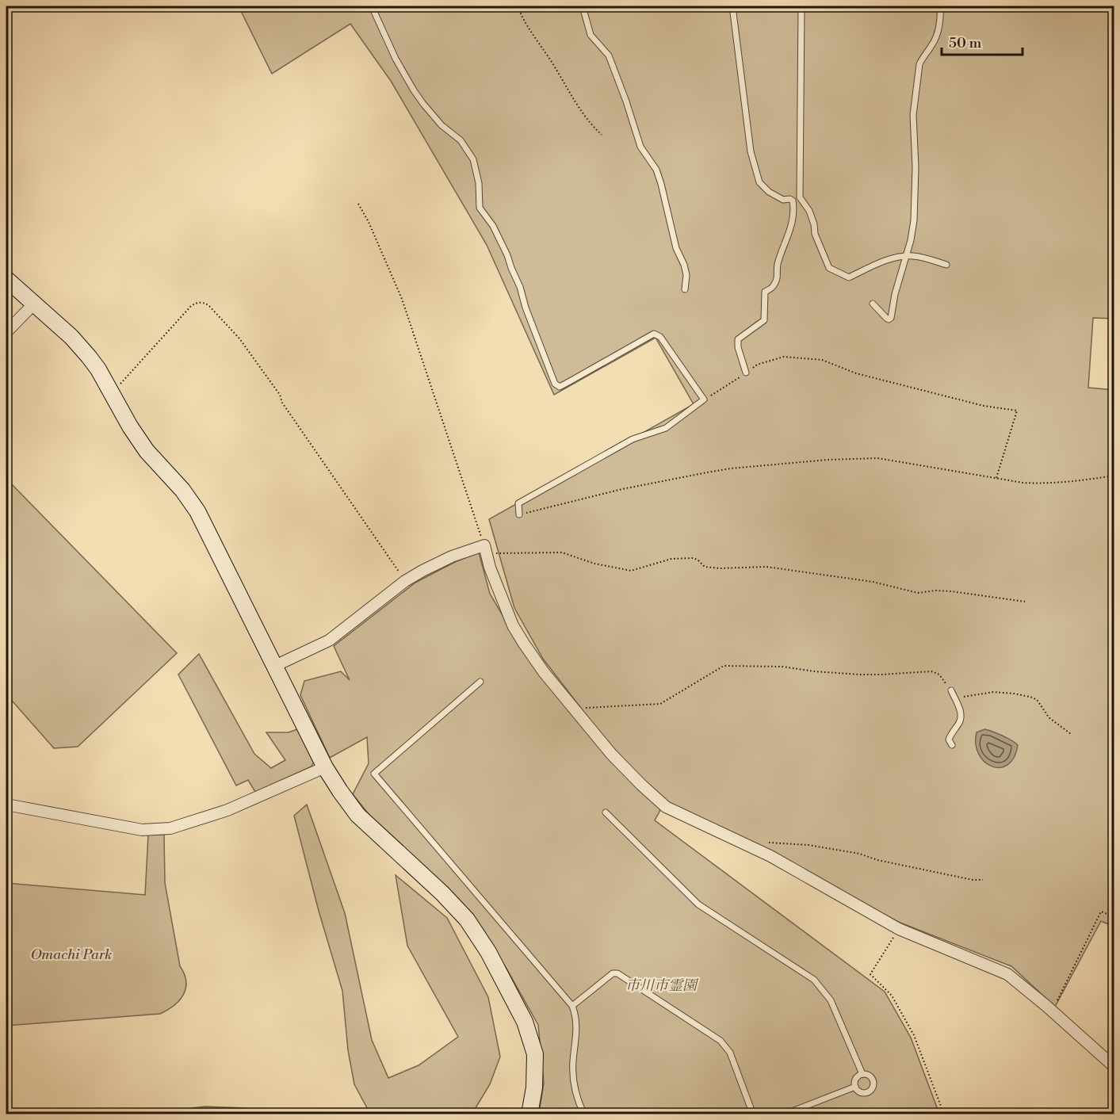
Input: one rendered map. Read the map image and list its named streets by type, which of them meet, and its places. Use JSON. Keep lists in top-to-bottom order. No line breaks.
{"parks":["Omachi Park","市川市霊園"],"scale_bar":"50 m"}
